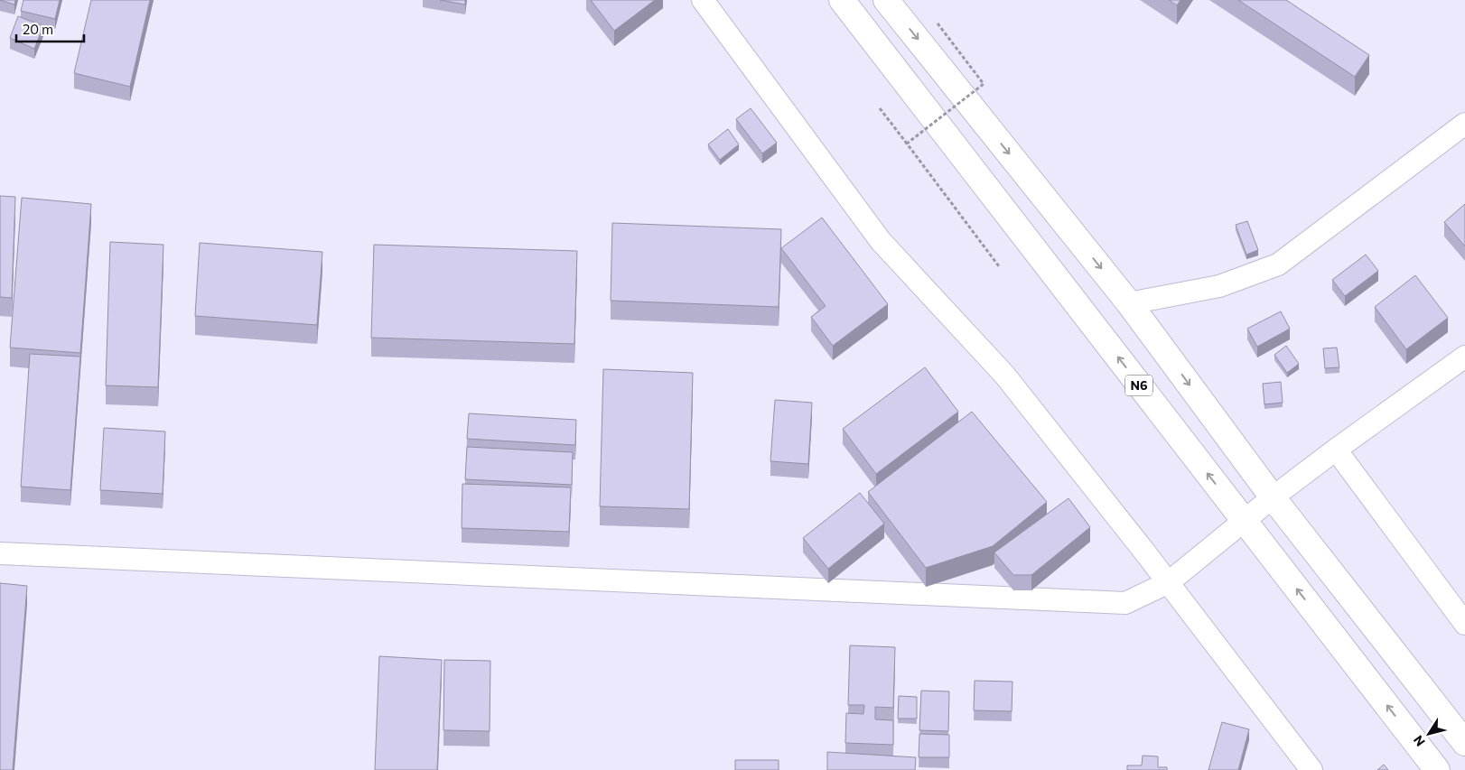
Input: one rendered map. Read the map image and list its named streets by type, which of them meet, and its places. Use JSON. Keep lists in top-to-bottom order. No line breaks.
{"streets":{"highway":["N6"]},"scale_bar":"20 m","north":"bottom left"}
